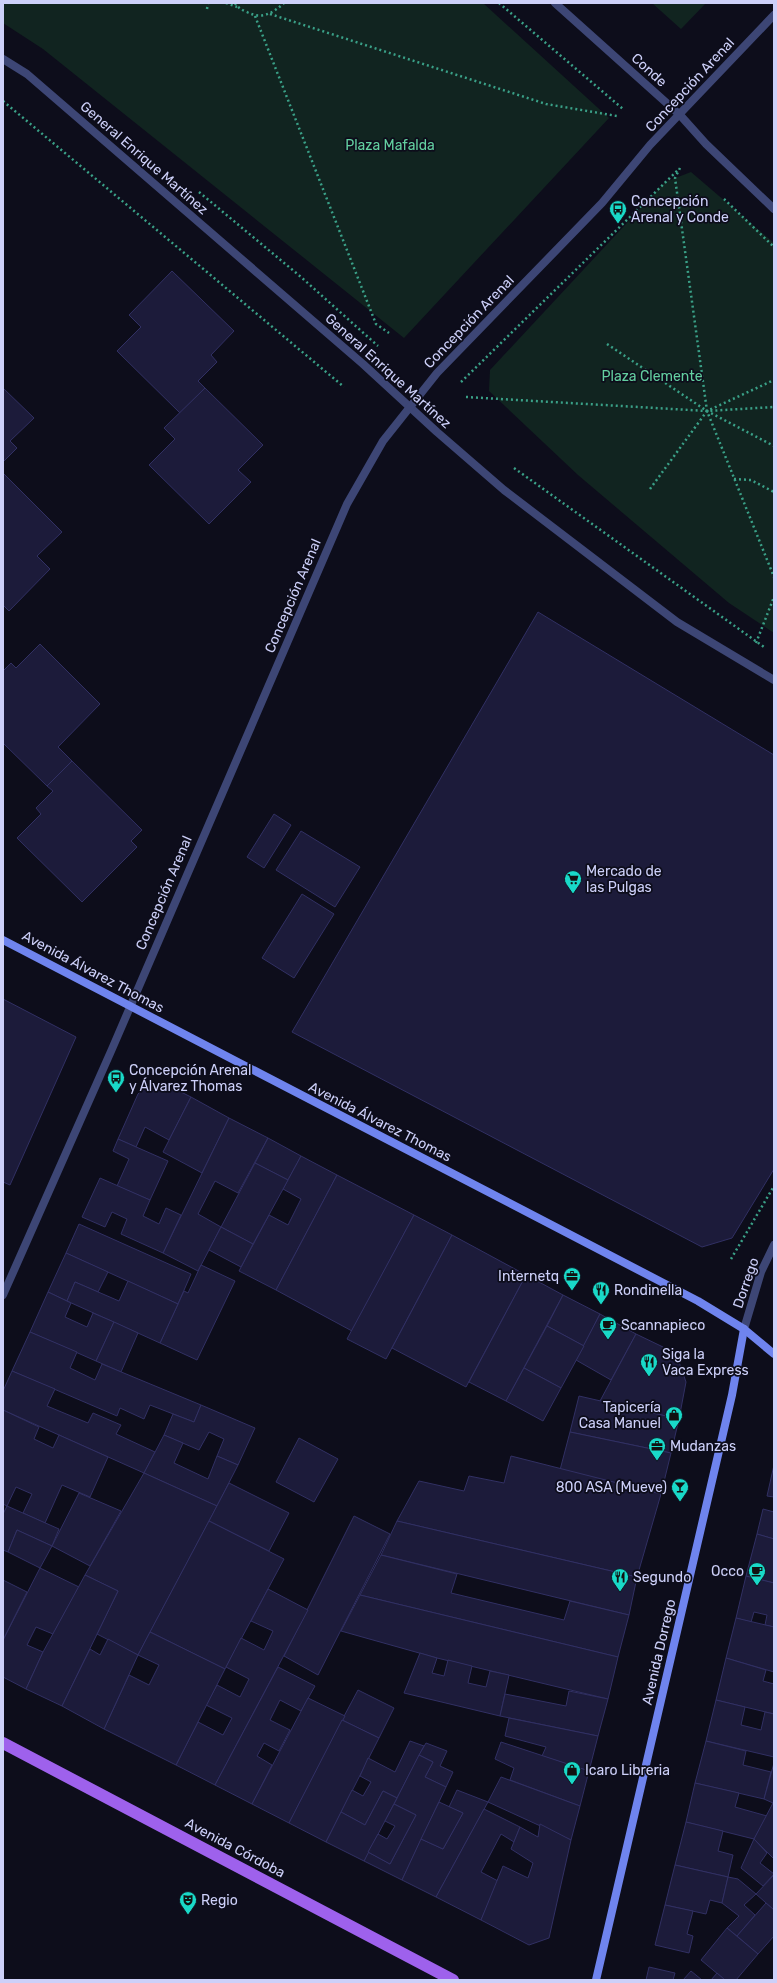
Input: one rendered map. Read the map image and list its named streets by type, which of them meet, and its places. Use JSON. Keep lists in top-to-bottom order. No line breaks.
{"streets":{"main road":["Avenida Álvarez Thomas","Avenida Dorrego","Avenida Córdoba"],"street":["Conde","Concepción Arenal","General Enrique Martínez","Dorrego"]},"crossings":[["Conde","Concepción Arenal"],["Concepción Arenal","General Enrique Martínez"],["Concepción Arenal","Avenida Álvarez Thomas"],["Avenida Álvarez Thomas","Dorrego"],["Avenida Álvarez Thomas","Avenida Dorrego"],["Dorrego","Avenida Dorrego"]],"parks":["Plaza Mafalda","Plaza Clemente"],"places":{"bus stop":["Concepción Arenal y Conde","Concepción Arenal y Álvarez Thomas"],"supermarket":["Mercado de las Pulgas"],"office":["Internetq","Mudanzas"],"restaurant":["Rondinella","Siga la Vaca Express","Segundo"],"cafe":["Scannapieco","Occo"],"shop":["Tapicería Casa Manuel","Icaro Libreria"],"bar":["800 ASA (Mueve)"],"theatre":["Regio"]}}
